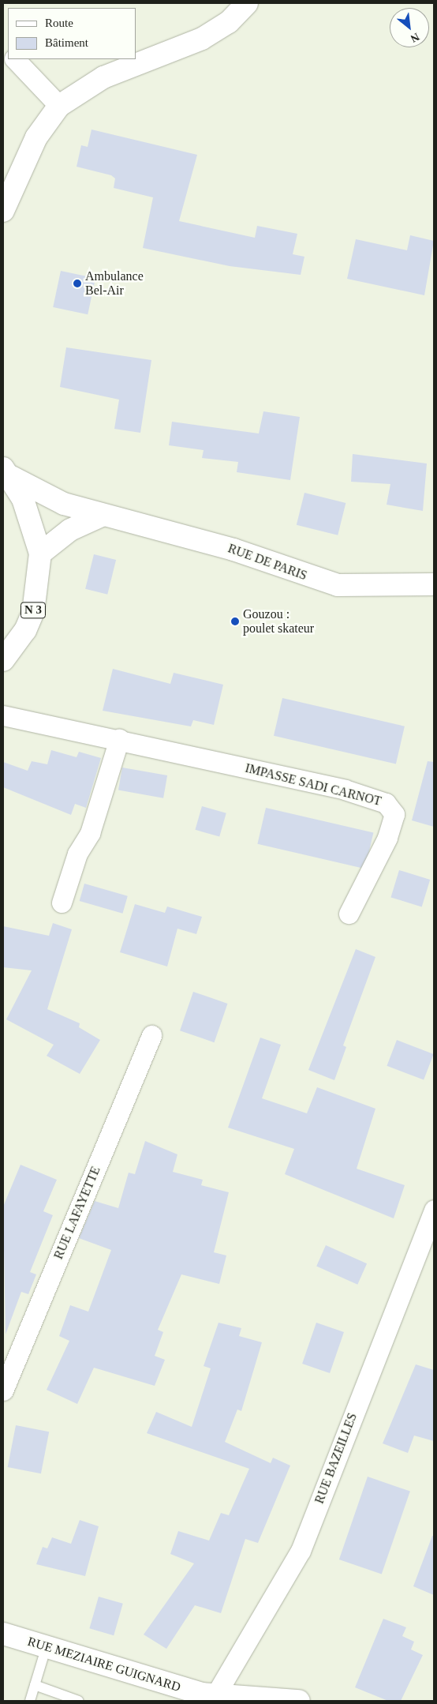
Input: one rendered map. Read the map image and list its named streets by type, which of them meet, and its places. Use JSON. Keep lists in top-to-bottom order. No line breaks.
{"streets":{"street":["RUE DE PARIS","N 3","IMPASSE SADI CARNOT","RUE LAFAYETTE","RUE BAZEILLES","RUE MEZIAIRE GUIGNARD"]},"crossings":[["RUE DE PARIS","N 3"],["RUE BAZEILLES","RUE MEZIAIRE GUIGNARD"]],"places":["Ambulance Bel-Air","Gouzou : poulet skateur"],"legend":["Route","Bâtiment"],"north":"bottom right"}
